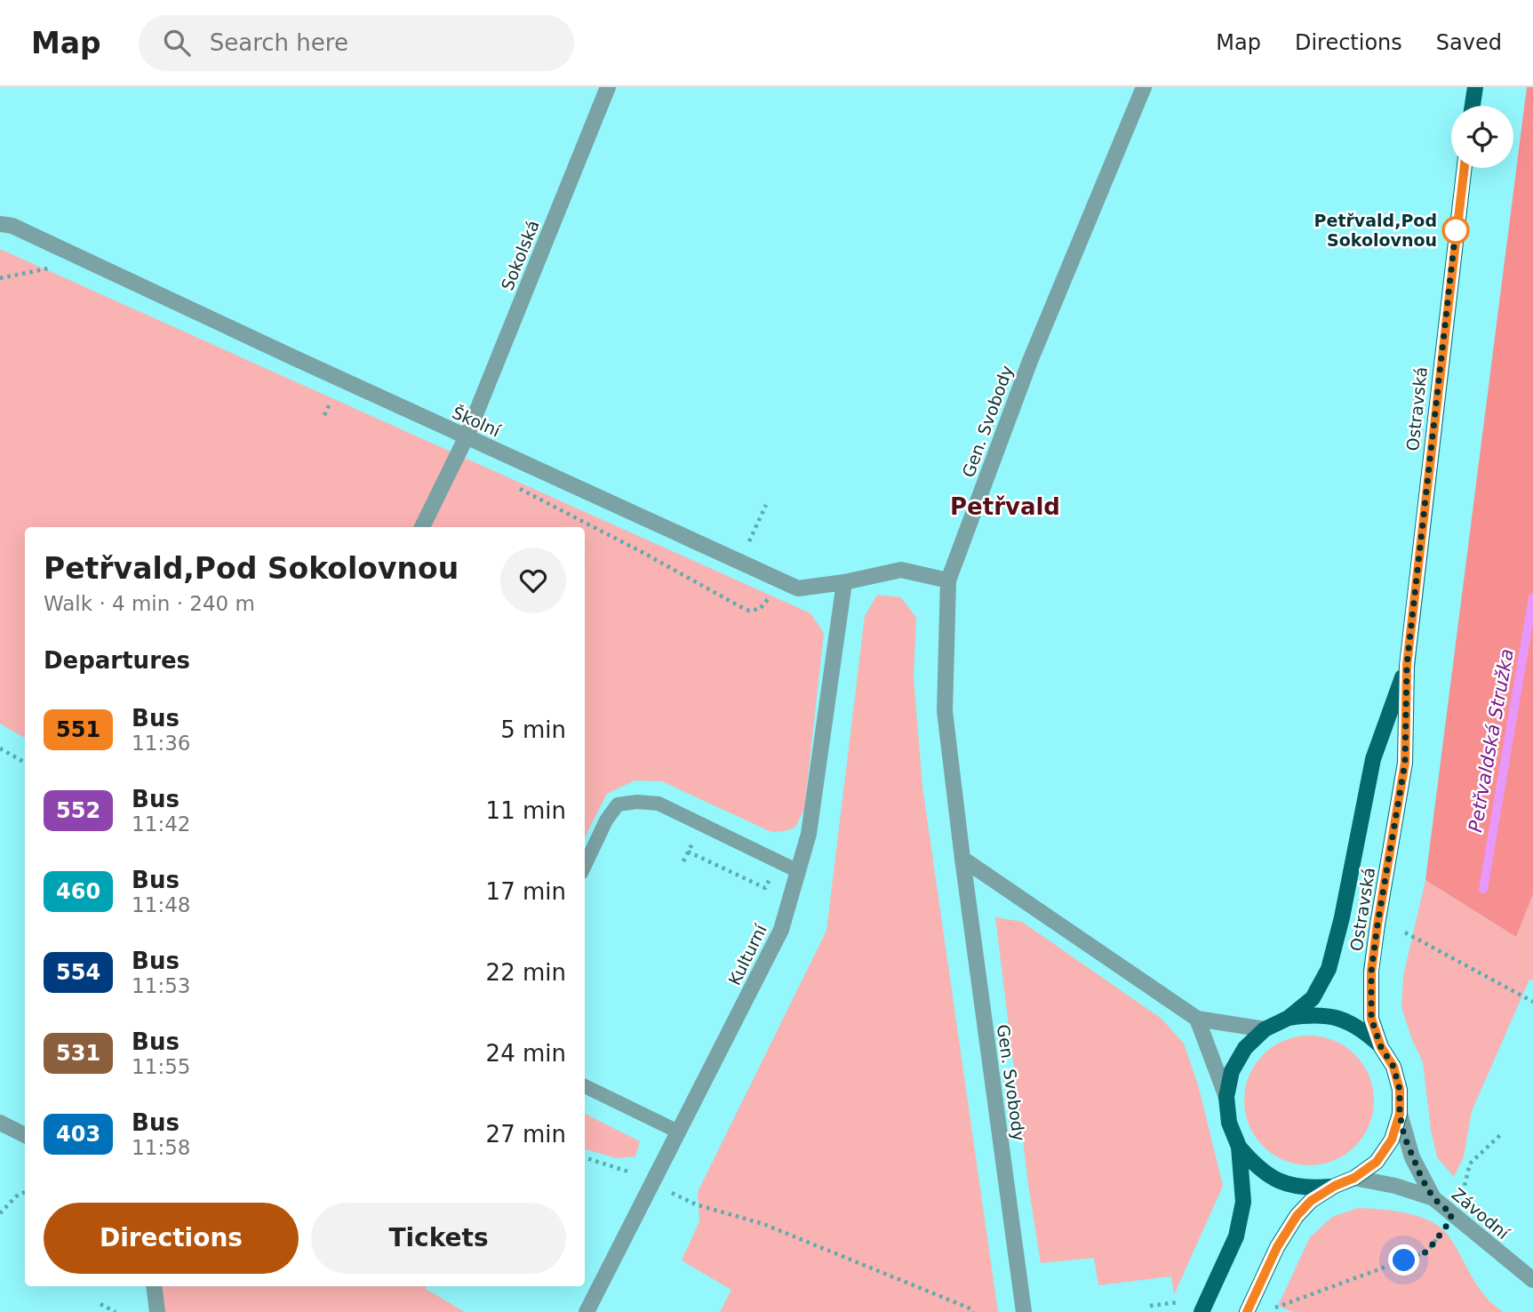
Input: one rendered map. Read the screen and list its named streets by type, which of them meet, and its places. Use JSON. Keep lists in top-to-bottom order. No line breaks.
{"streets":{"main road":["Ostravská"],"street":["Sokolská","Školní","Gen. Svobody","Kulturní","Závodní"]},"crossings":[["Sokolská","Školní"],["Ostravská","Závodní"],["Školní","Gen. Svobody"],["Školní","Kulturní"]],"districts":["Petřvald"],"water":["Petřvaldská Stružka"],"places":["Petřvald,Pod Sokolovnou"],"lines":["bus line 551"],"page":{"header":"Map","search":"Search here","nav":["Map","Directions","Saved"],"heading":[["Petřvald,Pod Sokolovnou","Walk · 4 min · 240 m"],"Departures"],"list":[{"mark":"551","name":"Bus","note":"11:36","value":"5 min"},{"mark":"552","name":"Bus","note":"11:42","value":"11 min"},{"mark":"460","name":"Bus","note":"11:48","value":"17 min"},{"mark":"554","name":"Bus","note":"11:53","value":"22 min"},{"mark":"531","name":"Bus","note":"11:55","value":"24 min"},{"mark":"403","name":"Bus","note":"11:58","value":"27 min"}],"buttons":["Directions","Tickets"]}}
